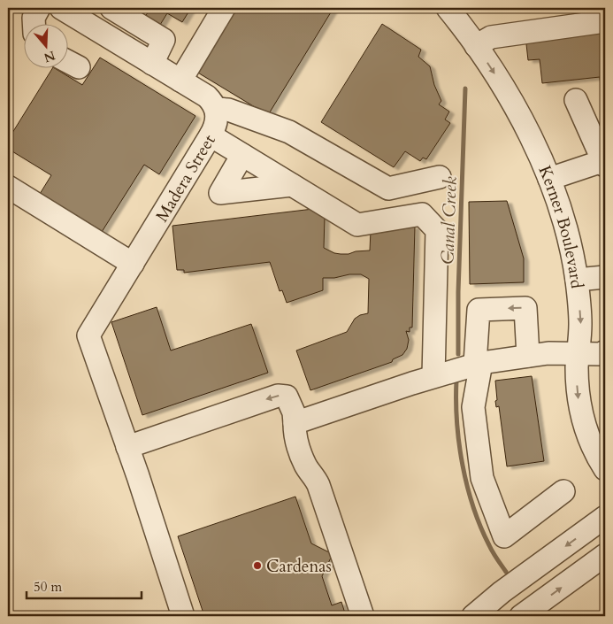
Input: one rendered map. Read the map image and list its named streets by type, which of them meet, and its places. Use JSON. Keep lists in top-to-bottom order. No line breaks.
{"streets":{"street":["Madera Street","Kerner Boulevard"]},"one_way":["Kerner Boulevard"],"water":["Canal Creek"],"places":["Cardenas"],"scale_bar":"50 m","north":"bottom"}
